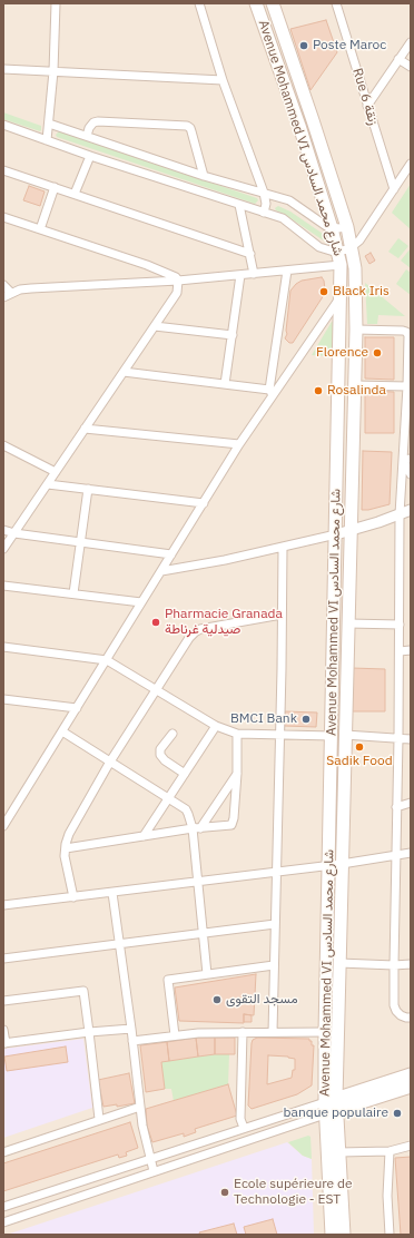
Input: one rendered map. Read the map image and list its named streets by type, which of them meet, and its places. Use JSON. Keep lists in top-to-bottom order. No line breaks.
{"streets":{"main road":["Avenue Mohammed VI شارع محمد السادس"],"street":["Rue 6 زنقة"]},"places":["Poste Maroc","Black Iris","Florence","Rosalinda","Pharmacie Granada صيدلية غرناطة","BMCI Bank","Sadik Food","مسجد التقوى","banque populaire","Ecole supérieure de Technologie - EST"]}
